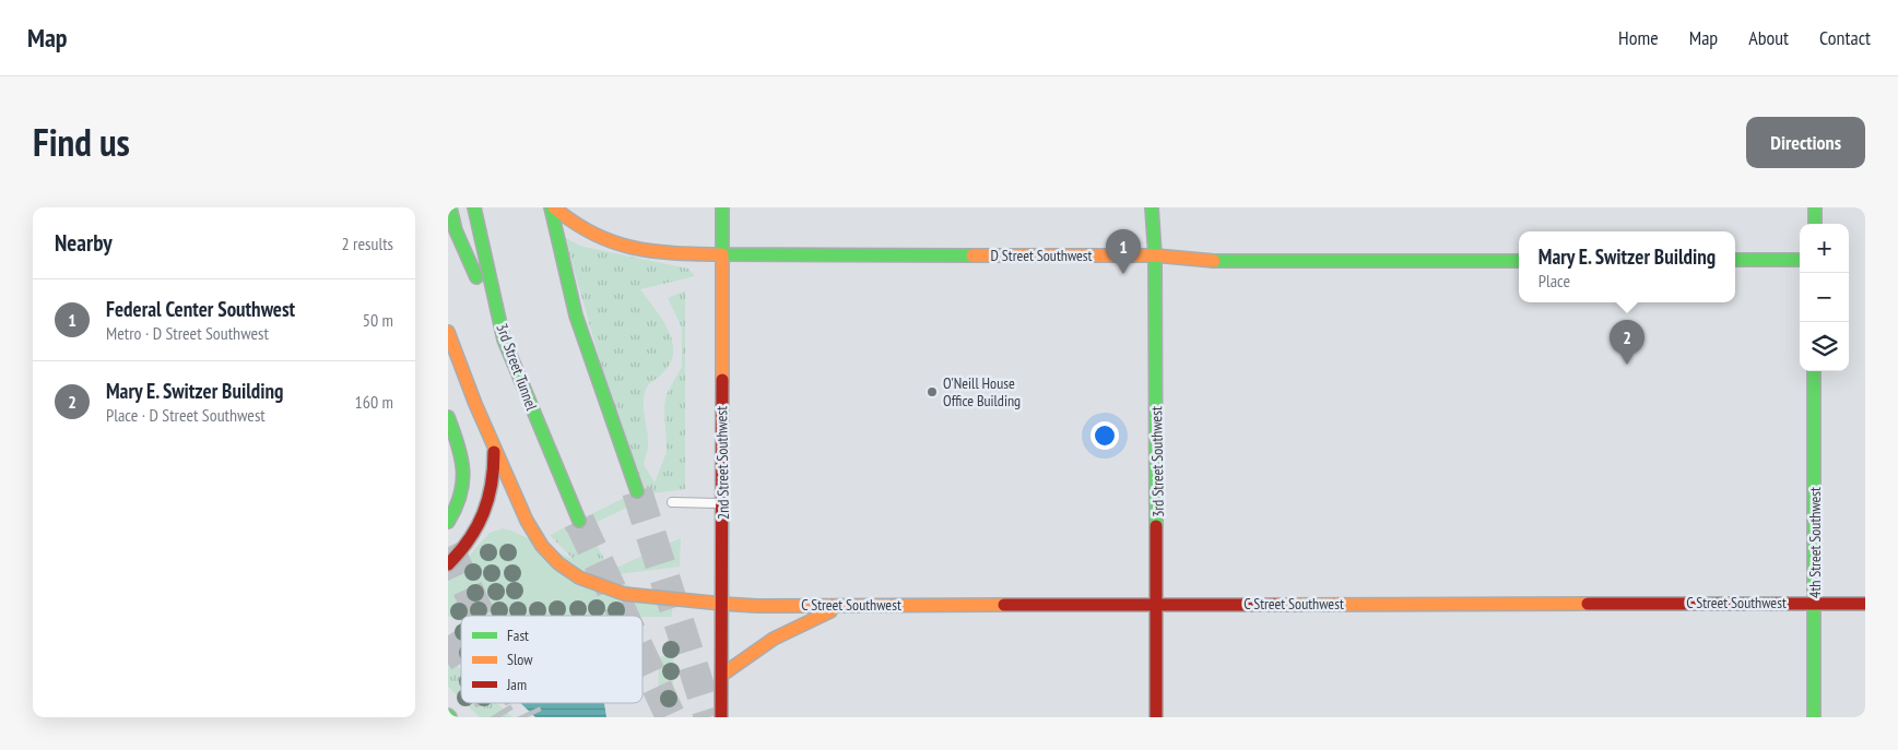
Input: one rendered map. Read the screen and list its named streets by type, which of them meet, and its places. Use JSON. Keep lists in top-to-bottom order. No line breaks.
{"streets":{"main road":["D Street Southwest","3rd Street Tunnel","3rd Street Southwest","2nd Street Southwest","4th Street Southwest","C Street Southwest"]},"crossings":[["D Street Southwest","3rd Street Southwest"],["D Street Southwest","2nd Street Southwest"],["3rd Street Southwest","C Street Southwest"],["2nd Street Southwest","C Street Southwest"],["4th Street Southwest","C Street Southwest"]],"places":["O'Neill House Office Building"],"legend":["Fast","Slow","Jam"],"page":{"header":"Map","nav":["Home","Map","About","Contact"],"title":"Find us","buttons":"Directions","heading":["Nearby","2 results"],"map_buttons":["+","−"],"pins":["1","2"],"popup":["Mary E. Switzer Building","Place"],"list":[{"mark":"1","name":"Federal Center Southwest","note":"Metro · D Street Southwest","value":"50 m"},{"mark":"2","name":"Mary E. Switzer Building","note":"Place · D Street Southwest","value":"160 m"}]}}
